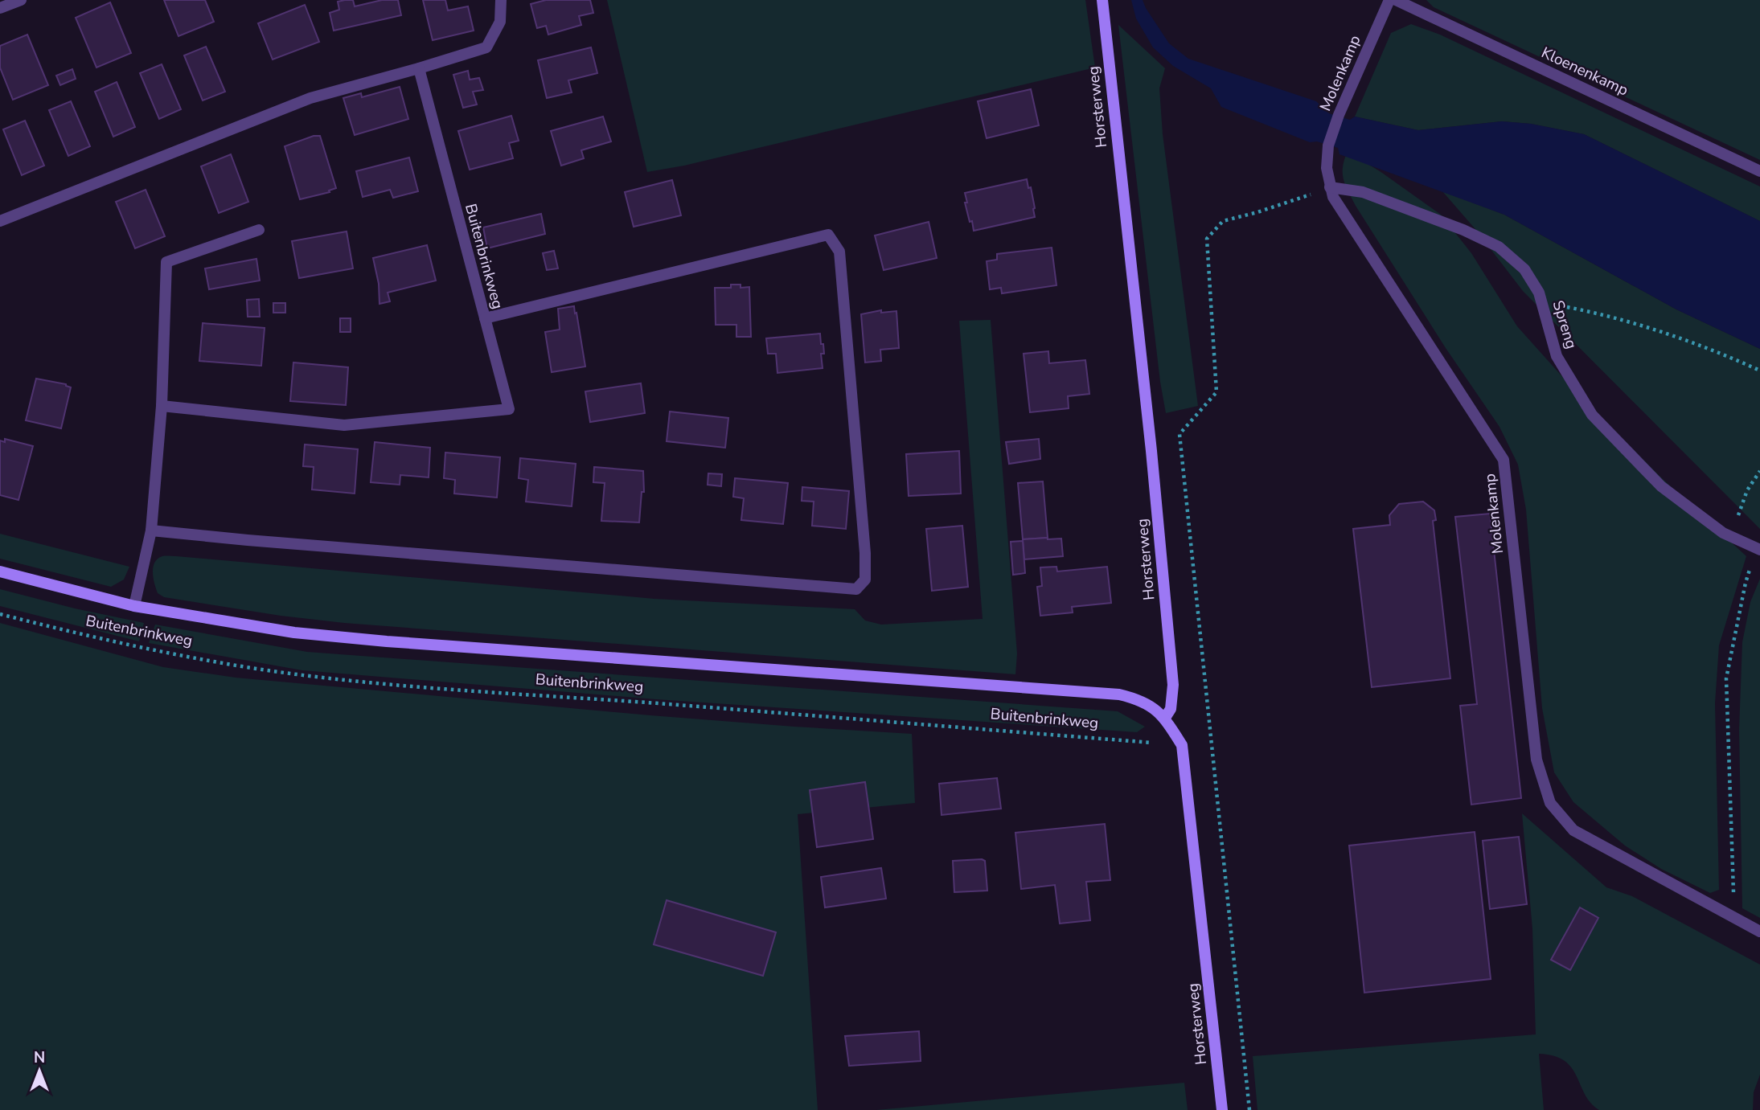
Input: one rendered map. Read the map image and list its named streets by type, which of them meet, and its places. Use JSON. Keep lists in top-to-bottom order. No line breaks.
{"streets":{"main road":["Horsterweg","Buitenbrinkweg"],"street":["Kloenenkamp","Molenkamp","Spreng"]},"crossings":[["Molenkamp","Spreng"],["Horsterweg","Buitenbrinkweg"]],"north":"top"}
